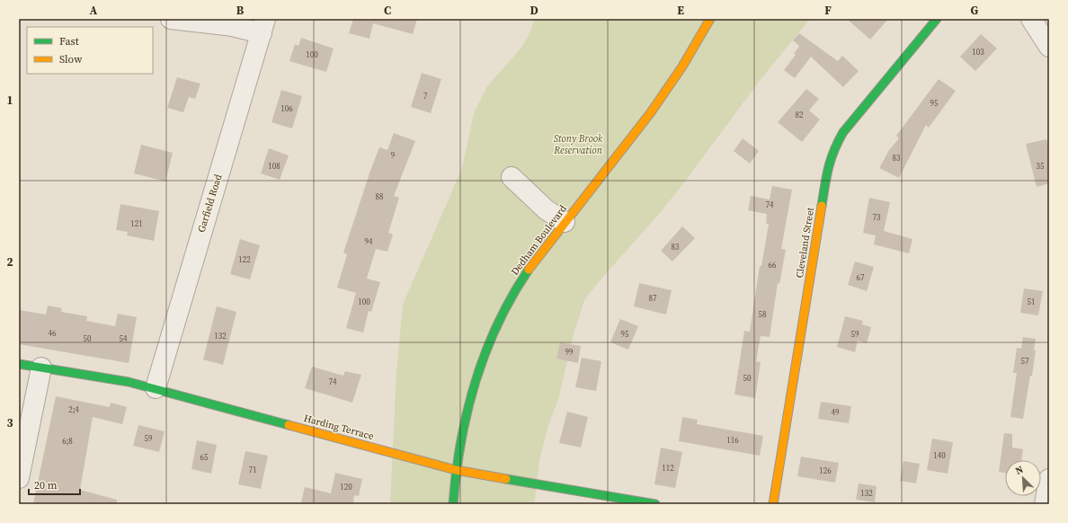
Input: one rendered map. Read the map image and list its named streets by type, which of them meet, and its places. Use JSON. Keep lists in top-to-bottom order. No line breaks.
{"streets":{"street":["Garfield Road","Dedham Boulevard","Cleveland Street","Harding Terrace"]},"crossings":[["Garfield Road","Harding Terrace"],["Dedham Boulevard","Harding Terrace"]],"parks":["Stony Brook Reservation"],"house_numbers":["103","100","7","95","106","82","9","83","108","35","88","74","73","121","94","83","122","66","67","87","100","51","58","46","95","59","132","50","54","99","57","50","74","2;4","49","59","116","6;8","140","65","112","71","126","120","132"],"legend":["Fast","Slow"],"scale_bar":"20 m","north":"top left","grid":{"columns":["A","B","C","D","E","F","G"],"rows":["1","2","3"]}}
